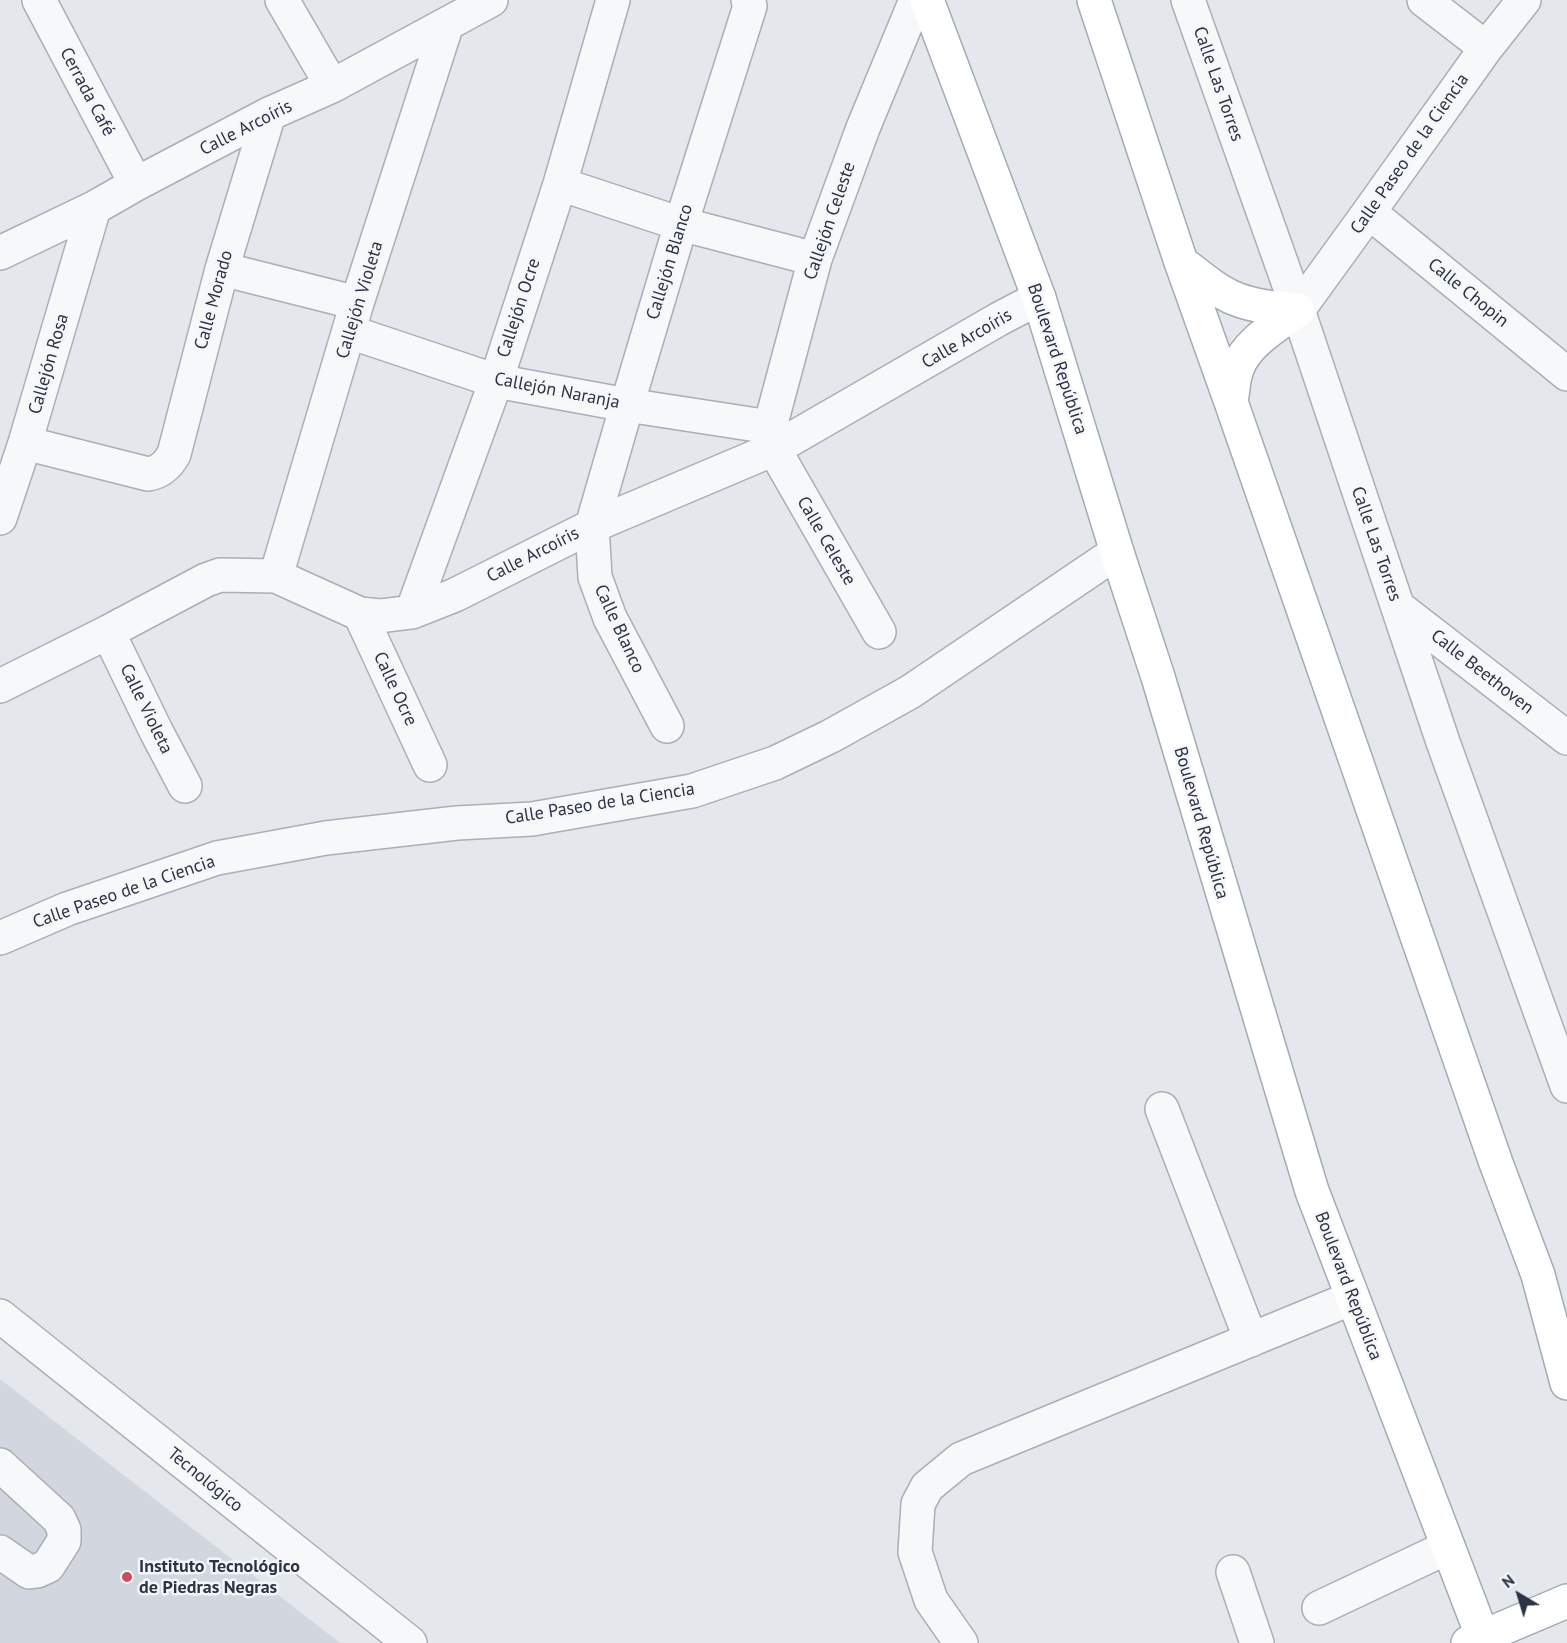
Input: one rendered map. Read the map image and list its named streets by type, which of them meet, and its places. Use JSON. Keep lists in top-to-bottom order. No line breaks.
{"streets":{"main road":["Boulevard República"],"street":["Calle Las Torres","Cerrada Café","Calle Arcoíris","Calle Paseo de la Ciencia","Callejón Celeste","Callejón Blanco","Calle Chopin","Calle Morado","Callejón Violeta","Callejón Ocre","Callejón Rosa","Callejón Naranja","Calle Celeste","Calle Blanco","Calle Beethoven","Calle Ocre","Calle Violeta","Tecnológico"]},"crossings":[["Calle Las Torres","Calle Paseo de la Ciencia"],["Calle Las Torres","Calle Beethoven"],["Cerrada Café","Calle Arcoíris"],["Calle Arcoíris","Callejón Celeste"],["Calle Arcoíris","Callejón Blanco"],["Calle Arcoíris","Calle Morado"],["Calle Arcoíris","Callejón Violeta"],["Calle Arcoíris","Callejón Ocre"],["Calle Arcoíris","Boulevard República"],["Calle Arcoíris","Callejón Rosa"],["Calle Arcoíris","Callejón Naranja"],["Calle Arcoíris","Calle Celeste"],["Calle Arcoíris","Calle Blanco"],["Calle Arcoíris","Calle Ocre"],["Calle Arcoíris","Calle Violeta"],["Calle Paseo de la Ciencia","Calle Chopin"],["Calle Paseo de la Ciencia","Boulevard República"],["Callejón Celeste","Callejón Naranja"],["Callejón Celeste","Calle Celeste"],["Callejón Blanco","Callejón Naranja"],["Callejón Blanco","Calle Blanco"],["Calle Morado","Callejón Rosa"],["Calle Morado","Callejón Naranja"],["Callejón Violeta","Callejón Naranja"],["Callejón Ocre","Callejón Naranja"],["Callejón Naranja","Calle Celeste"]],"places":["Instituto Tecnológico de Piedras Negras"],"north":"top left"}
